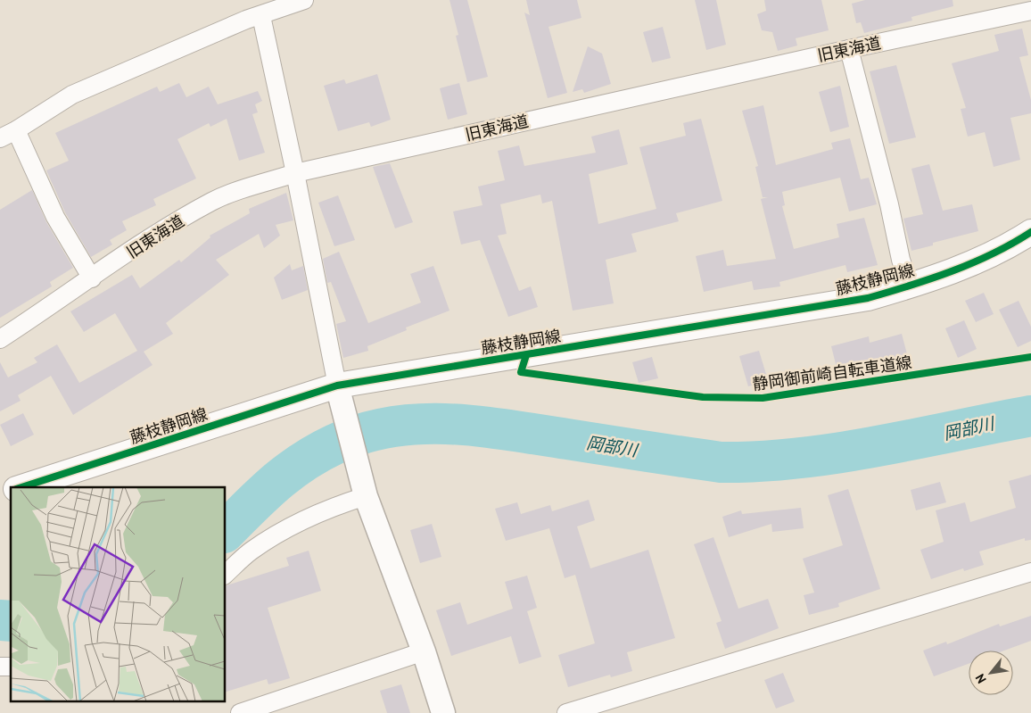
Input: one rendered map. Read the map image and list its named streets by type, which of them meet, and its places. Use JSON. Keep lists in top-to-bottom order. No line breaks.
{"streets":{"main road":["藤枝静岡線"],"street":["旧東海道"],"cycle path":["静岡御前崎自転車道線"]},"water":["岡部川"],"north":"bottom left"}
